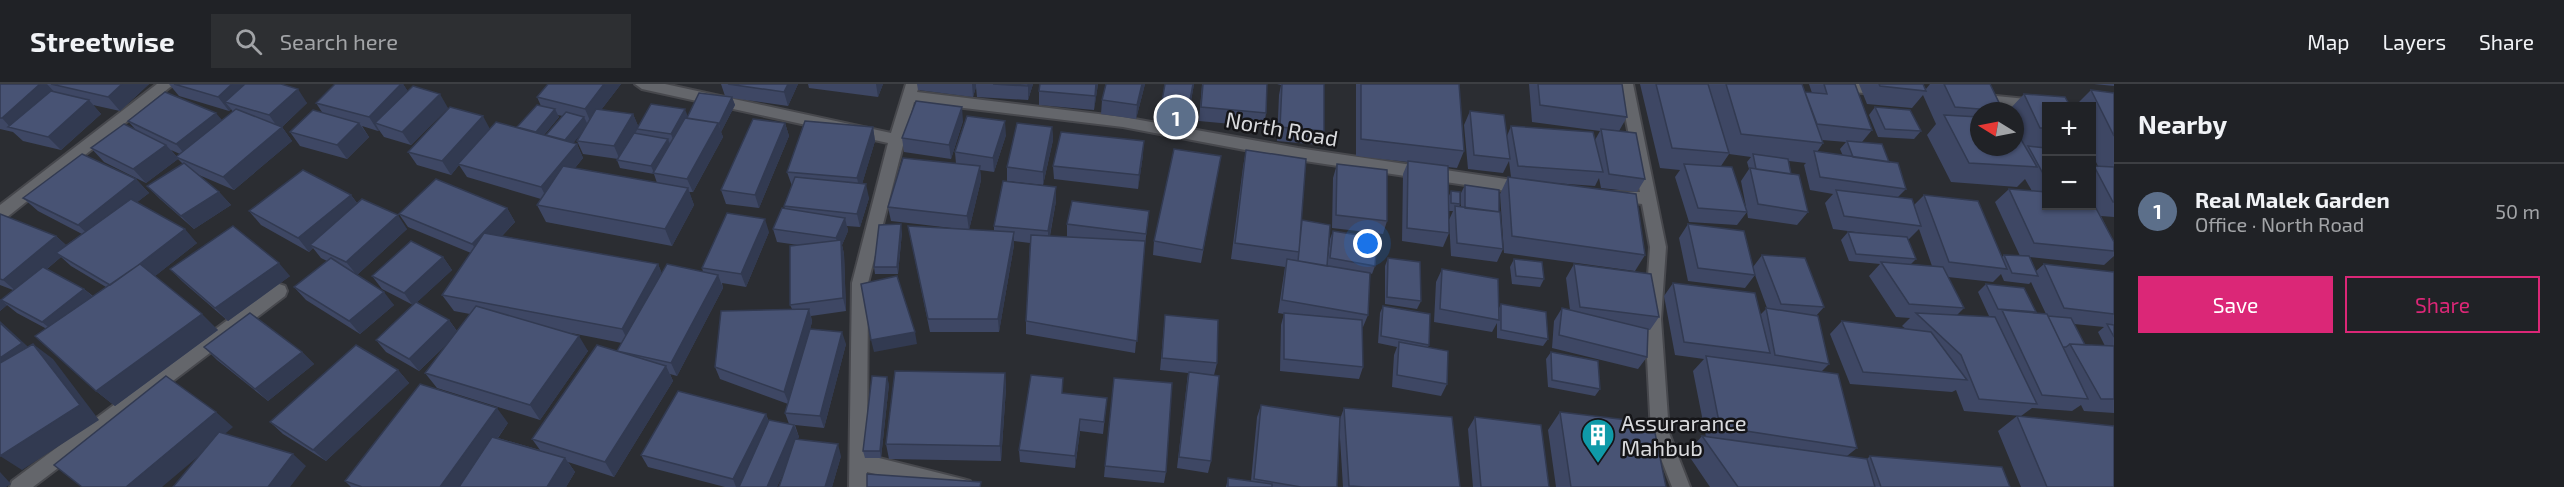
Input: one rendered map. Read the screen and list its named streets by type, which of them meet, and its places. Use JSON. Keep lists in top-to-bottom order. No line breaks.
{"streets":{"street":["North Road"]},"places":{"building":["Assurarance Mahbub"]},"north":"left","page":{"header":"Streetwise","search":"Search here","nav":["Map","Layers","Share"],"heading":"Nearby","pins":"1","map_buttons":["+","−"],"list":[{"mark":"1","name":"Real Malek Garden","note":"Office · North Road","value":"50 m"}],"buttons":["Save","Share"]}}
